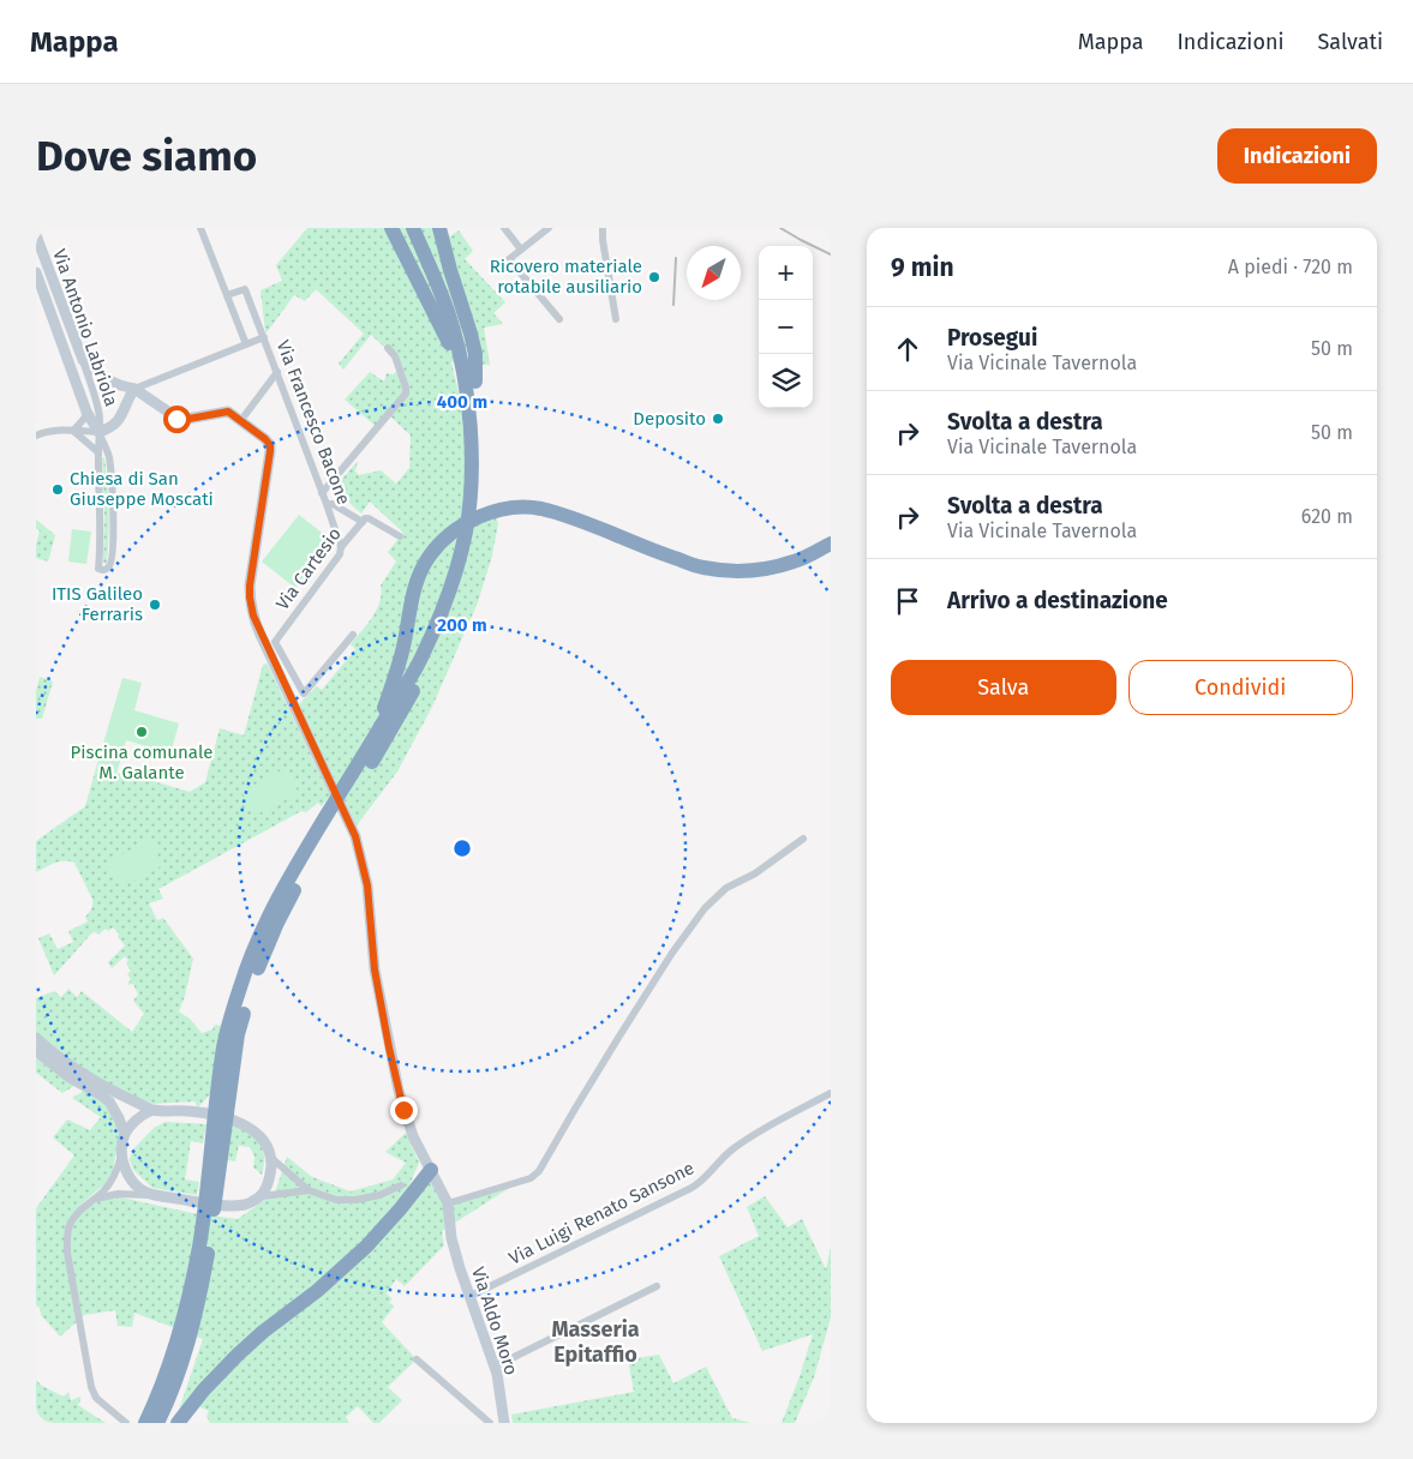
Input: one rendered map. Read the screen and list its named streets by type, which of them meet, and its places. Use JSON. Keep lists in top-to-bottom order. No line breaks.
{"streets":{"street":["Via Antonio Labriola","Via Francesco Bacone","Via Cartesio","Via Luigi Renato Sansone","Via Aldo Moro"]},"crossings":[["Via Francesco Bacone","Via Cartesio"],["Via Francesco Bacone","Via Aldo Moro"],["Via Luigi Renato Sansone","Via Aldo Moro"]],"districts":["Masseria Epitaffio"],"places":["Ricovero materiale rotabile ausiliario","Deposito","Chiesa di San Giuseppe Moscati","ITIS Galileo Ferraris","Piscina comunale M. Galante"],"north":"bottom left","page":{"header":"Mappa","nav":["Mappa","Indicazioni","Salvati"],"buttons":["Indicazioni",["Salva","Condividi"]],"title":"Dove siamo","heading":["9 min","A piedi · 720 m"],"map_buttons":["+","−"],"list":[["Prosegui","Via Vicinale Tavernola","50 m"],["Svolta a destra","Via Vicinale Tavernola","50 m"],["Svolta a destra","Via Vicinale Tavernola","620 m"],"Arrivo a destinazione"]},"rings":["400 m","200 m"]}
